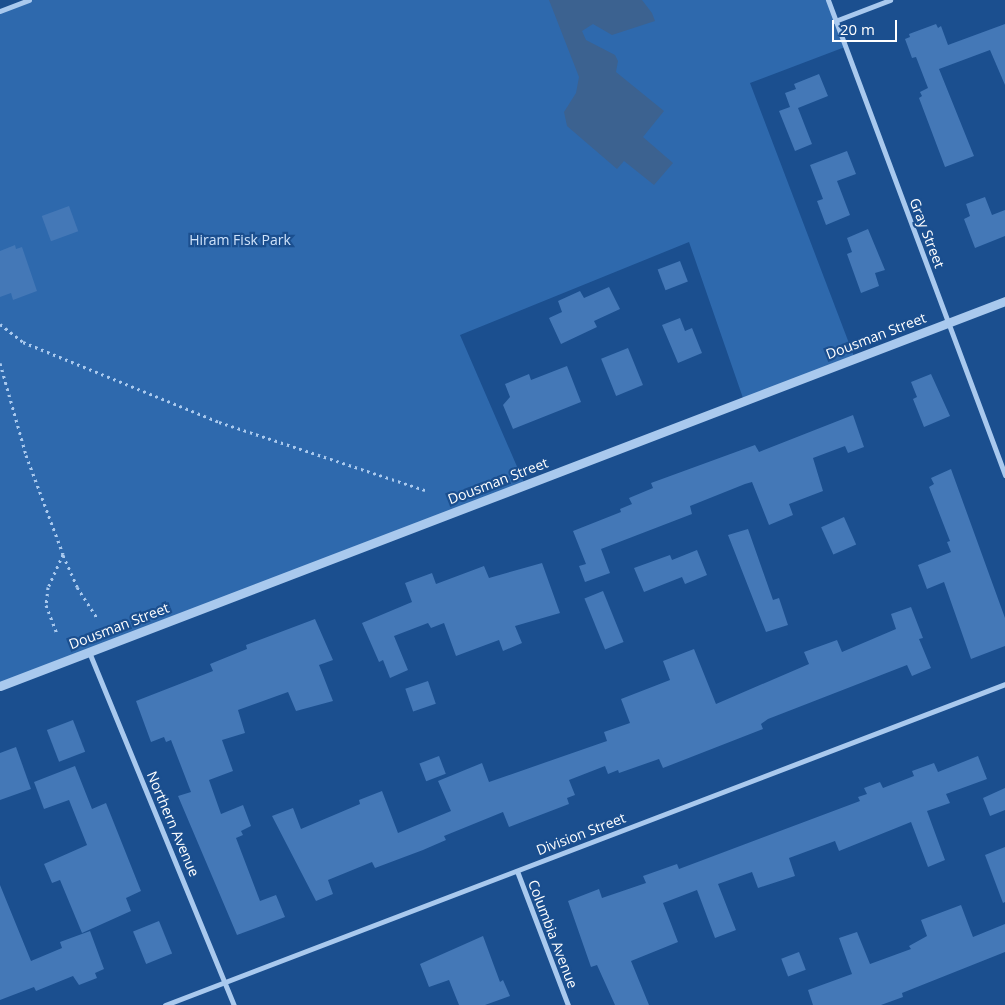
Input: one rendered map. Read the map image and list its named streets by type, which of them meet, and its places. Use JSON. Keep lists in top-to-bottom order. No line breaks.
{"streets":{"street":["Gray Street","Dousman Street","Northern Avenue","Division Street","Columbia Avenue"]},"crossings":[["Gray Street","Dousman Street"],["Dousman Street","Northern Avenue"],["Northern Avenue","Division Street"],["Division Street","Columbia Avenue"]],"parks":["Hiram Fisk Park"],"scale_bar":"20 m"}
